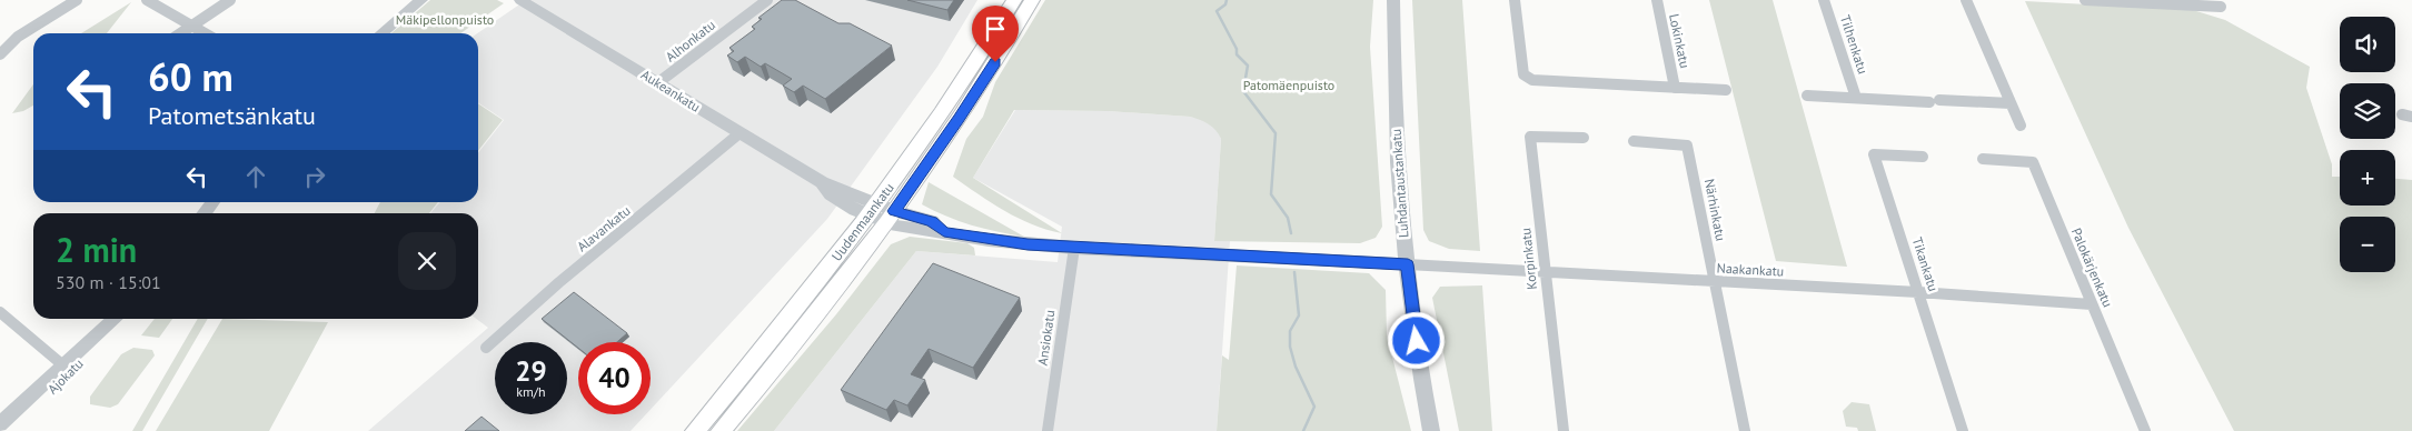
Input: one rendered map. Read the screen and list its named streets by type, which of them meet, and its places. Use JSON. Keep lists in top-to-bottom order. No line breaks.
{"streets":{"main road":["Uudenmaankatu"],"street":["Alhonkatu","Lokinkatu","Tilhenkatu","Aukeankatu","Luhdantaustankatu","Närhinkatu","Alavankatu","Korpinkatu","Tikankatu","Palokärjenkatu","Naakankatu","Ansiokatu","Ajokatu"]},"crossings":[["Alhonkatu","Aukeankatu"],["Aukeankatu","Luhdantaustankatu"],["Aukeankatu","Uudenmaankatu"],["Aukeankatu","Alavankatu"],["Aukeankatu","Naakankatu"],["Aukeankatu","Ansiokatu"],["Luhdantaustankatu","Naakankatu"],["Närhinkatu","Naakankatu"],["Korpinkatu","Naakankatu"],["Tikankatu","Naakankatu"],["Palokärjenkatu","Naakankatu"]],"parks":["Mäkipellonpuisto","Patomäenpuisto"],"page":{"map_buttons":["+","−"],"turn":["60 m","Patometsänkatu"],"heading":["2 min","530 m · 15:01"],"speed":"29 km/h","limit":"40"}}
